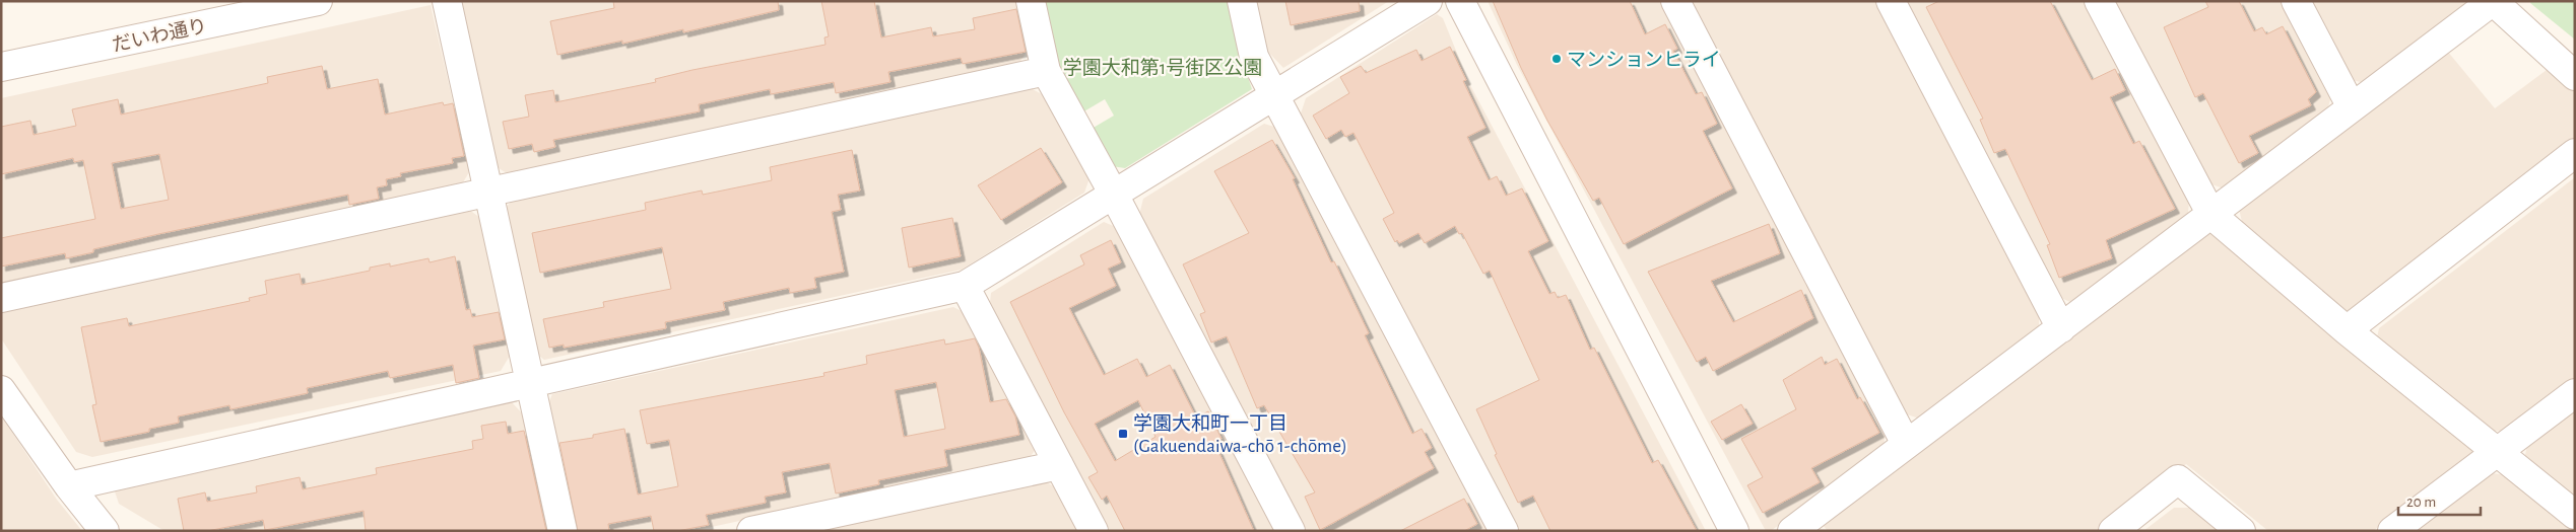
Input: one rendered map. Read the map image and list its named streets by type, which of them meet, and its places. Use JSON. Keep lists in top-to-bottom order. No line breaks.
{"streets":{"street":["だいわ通り"]},"parks":["学園大和第1号街区公園"],"places":{"other":["マンションヒライ"],"transit":["学園大和町一丁目 (Gakuendaiwa-chō 1-chōme)"]},"scale_bar":"20 m"}
